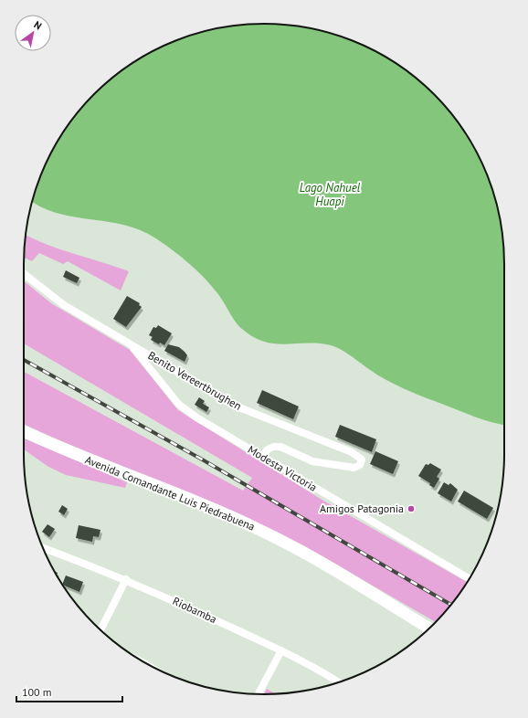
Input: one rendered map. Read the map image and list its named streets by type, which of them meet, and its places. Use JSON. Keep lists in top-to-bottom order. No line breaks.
{"streets":{"main road":["Avenida Comandante Luis Piedrabuena"],"street":["Benito Vereertbrughen","Modesta Victoria","Riobamba"]},"crossings":[["Benito Vereertbrughen","Modesta Victoria"]],"water":["Lago Nahuel Huapi"],"places":["Amigos Patagonia"],"scale_bar":"100 m","north":"top right"}
